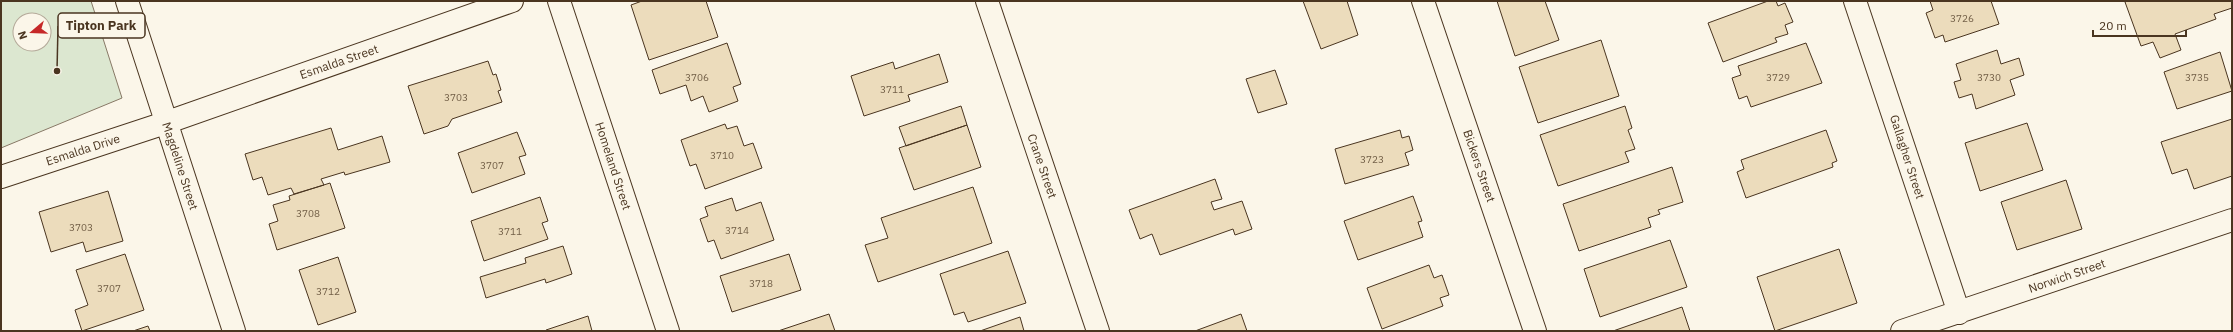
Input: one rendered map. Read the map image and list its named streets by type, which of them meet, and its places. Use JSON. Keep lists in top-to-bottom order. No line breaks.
{"streets":{"street":["Esmalda Street","Esmalda Drive","Gallagher Street","Magdeline Street","Homeland Street","Crane Street","Bickers Street","Norwich Street"]},"crossings":[["Esmalda Street","Esmalda Drive"],["Esmalda Street","Magdeline Street"],["Esmalda Drive","Magdeline Street"],["Gallagher Street","Norwich Street"]],"places":["Tipton Park"],"house_numbers":["3726","3706","3729","3730","3735","3711","3703","3710","3723","3707","3708","3703","3714","3711","3718","3707","3712"],"scale_bar":"20 m","north":"left"}
